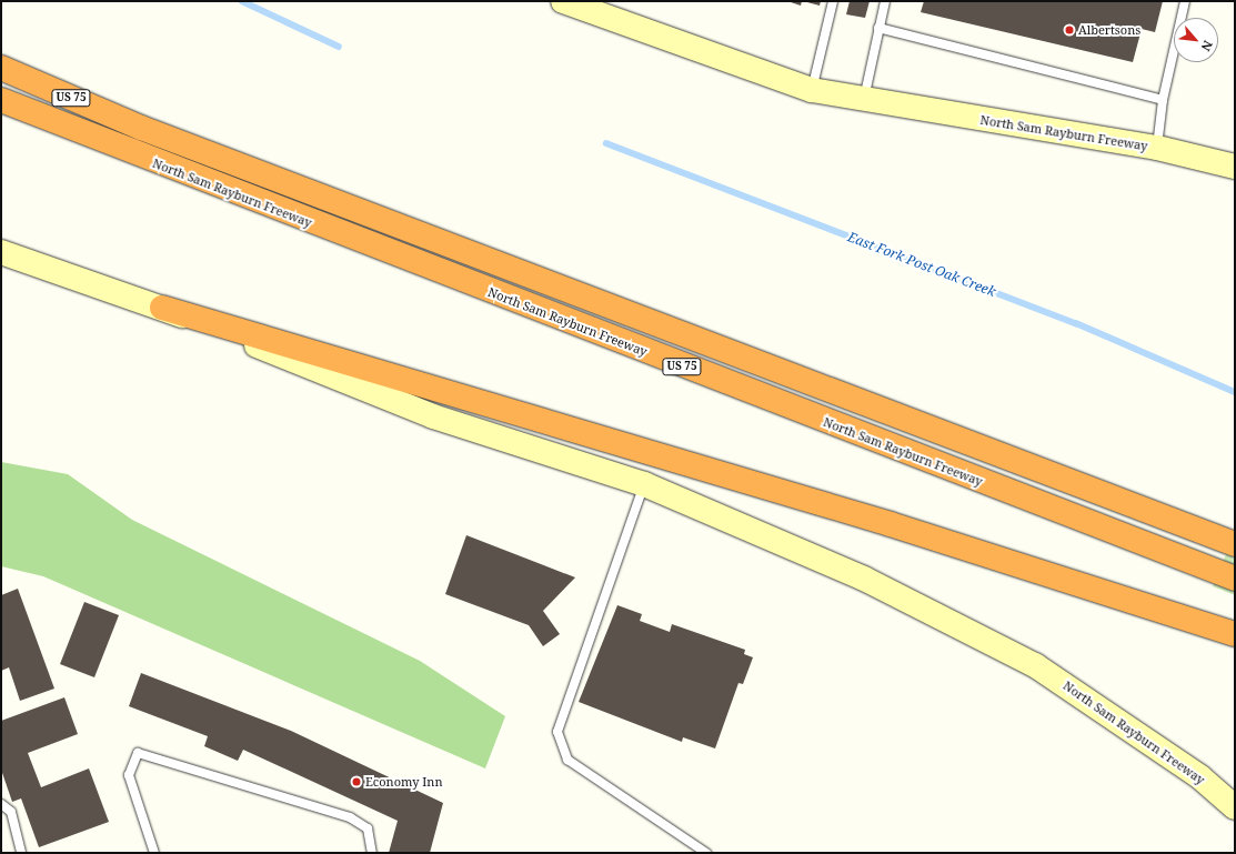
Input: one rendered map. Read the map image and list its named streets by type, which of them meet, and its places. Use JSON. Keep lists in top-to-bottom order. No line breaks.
{"streets":{"highway":["US 75","North Sam Rayburn Freeway"]},"water":["East Fork Post Oak Creek"],"places":["Albertsons","Economy Inn"],"north":"bottom right"}
